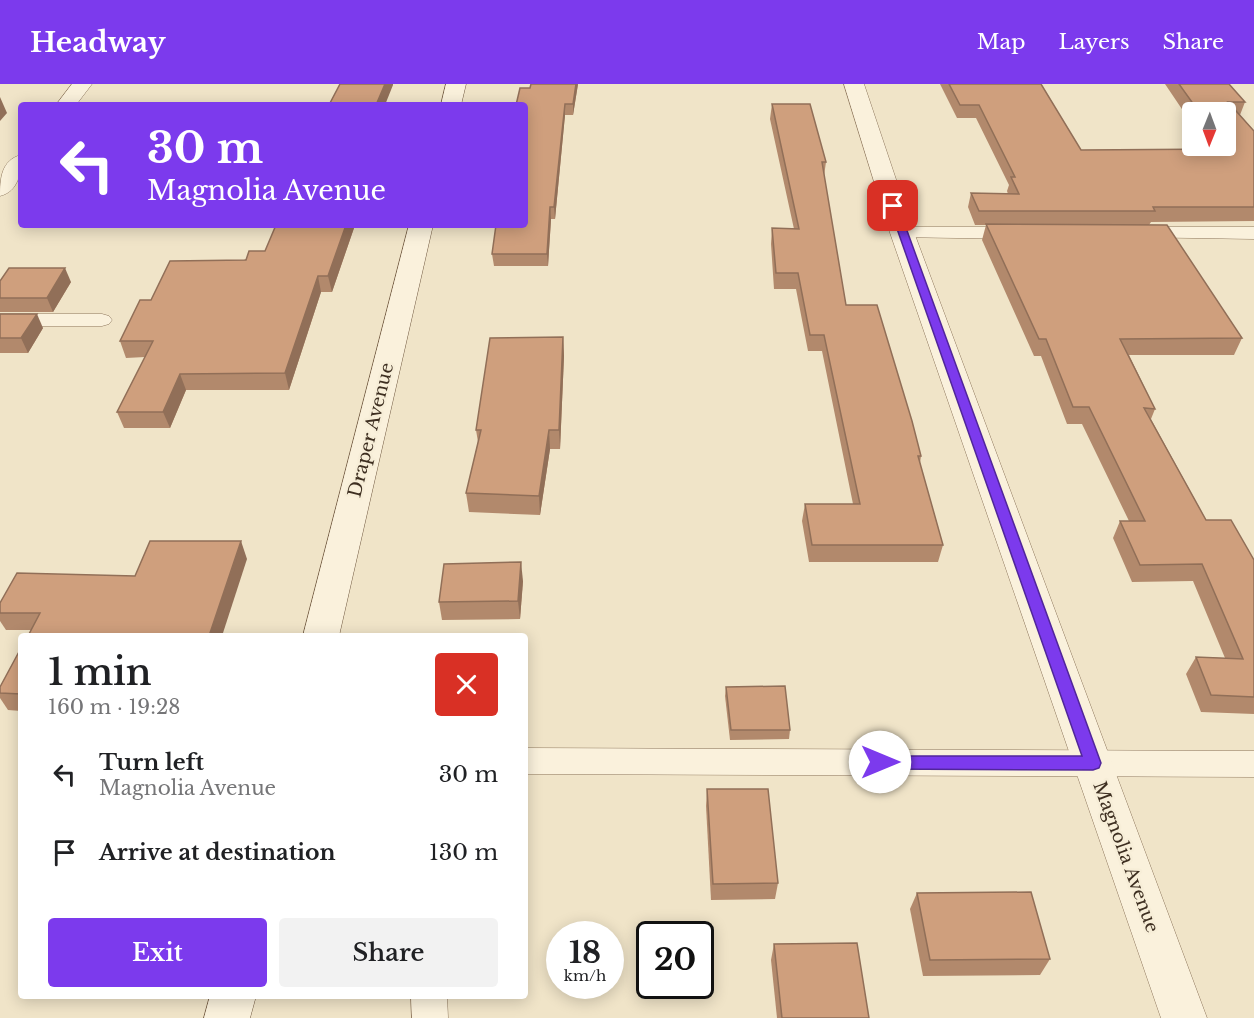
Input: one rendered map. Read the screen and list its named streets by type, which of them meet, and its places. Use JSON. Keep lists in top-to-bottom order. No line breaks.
{"streets":{"street":["Draper Avenue","Magnolia Avenue"]},"north":"bottom","page":{"header":"Headway","nav":["Map","Layers","Share"],"turn":["30 m","Magnolia Avenue"],"heading":["1 min","160 m · 19:28"],"list":[{"name":"Turn left","note":"Magnolia Avenue","value":"30 m"},{"name":"Arrive at destination","value":"130 m"}],"buttons":["Exit","Share"],"speed":"18 km/h","limit":"20"}}
